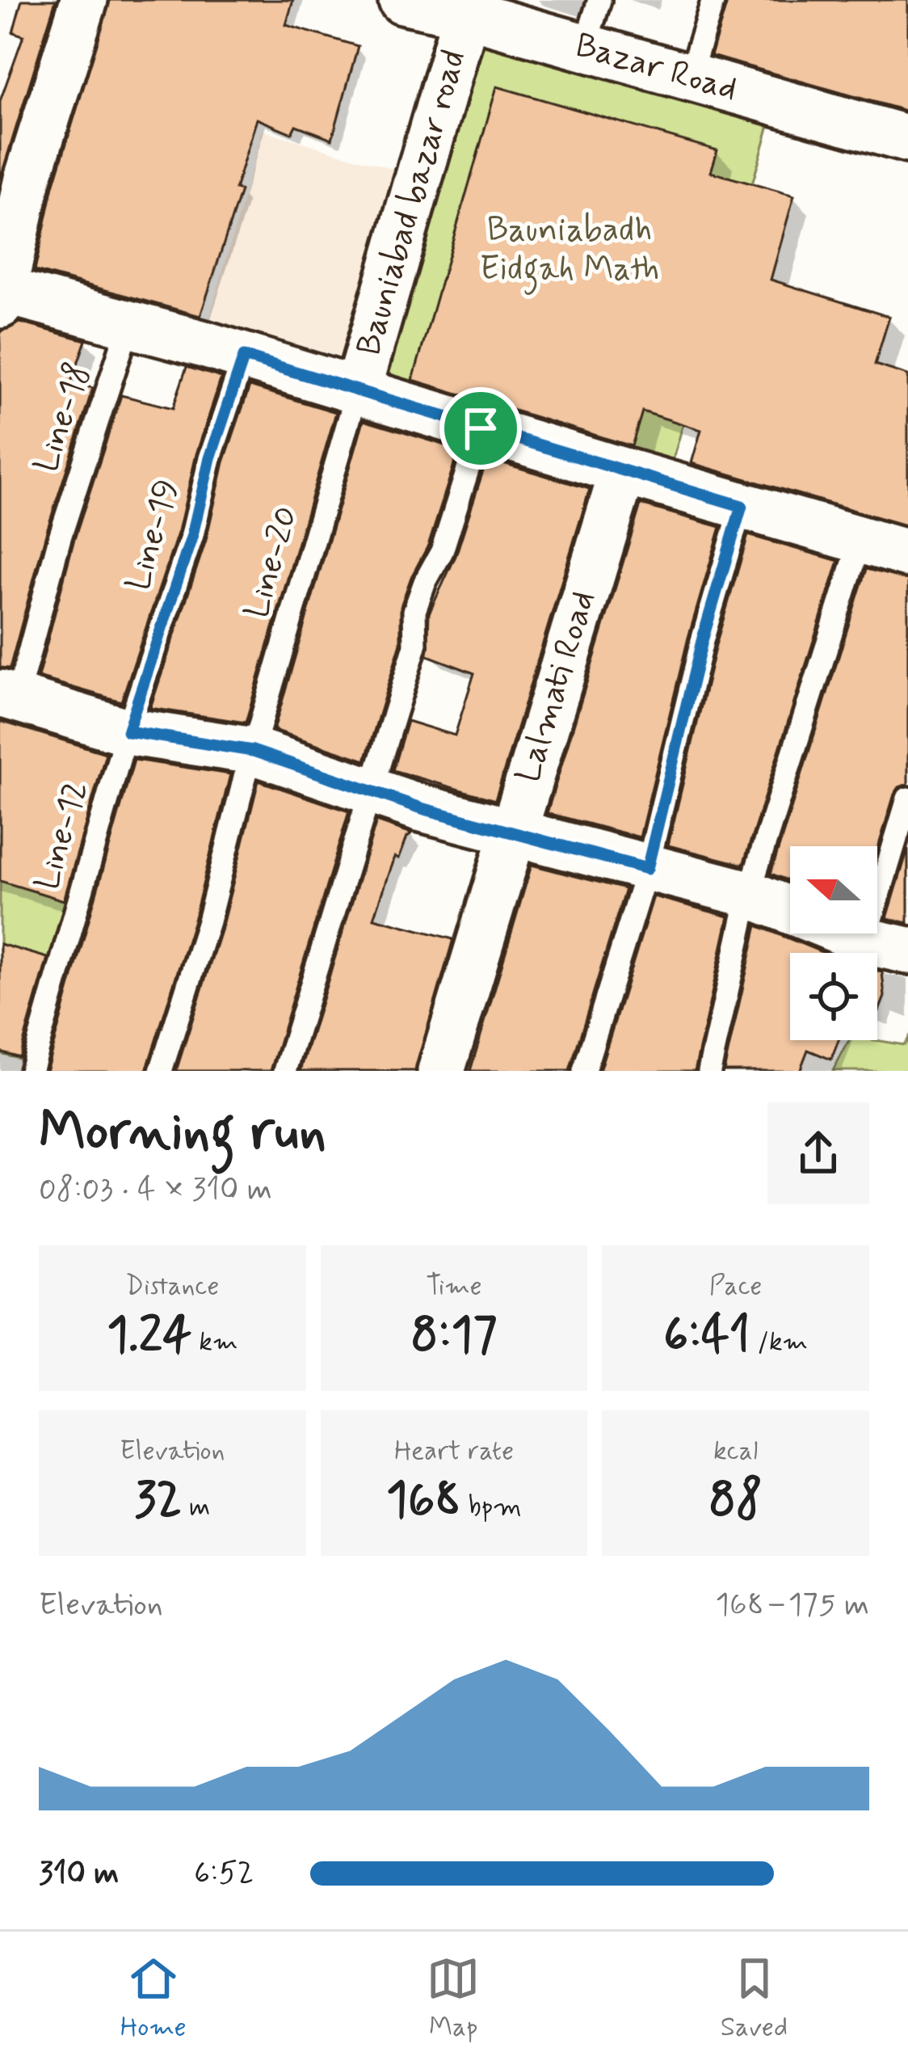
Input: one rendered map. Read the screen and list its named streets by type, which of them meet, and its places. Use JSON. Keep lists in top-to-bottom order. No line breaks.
{"streets":{"street":["Bazar Road","Bauniabad bazar road","Lalmati Road"],"lane":["Line-18","Line-19","Line-20","Line-12"]},"crossings":[["Bazar Road","Bauniabad bazar road"],["Bauniabad bazar road","Line-20"],["Line-19","Line-12"]],"parks":["Bauniabadh Eidgah Math"],"north":"left","page":{"heading":["Morning run","08:03 · 4 × 310 m"],"stats":[["Distance","1.24 km"],["Time","8:17"],["Pace","6:41 /km"],["Elevation","32 m"],["Heart rate","168 bpm"],["kcal","88"]],"chart":["Elevation","168–175 m"],"list":[{"name":"310 m","note":"6:52"}],"tabs":["Home","Map","Saved"]}}
